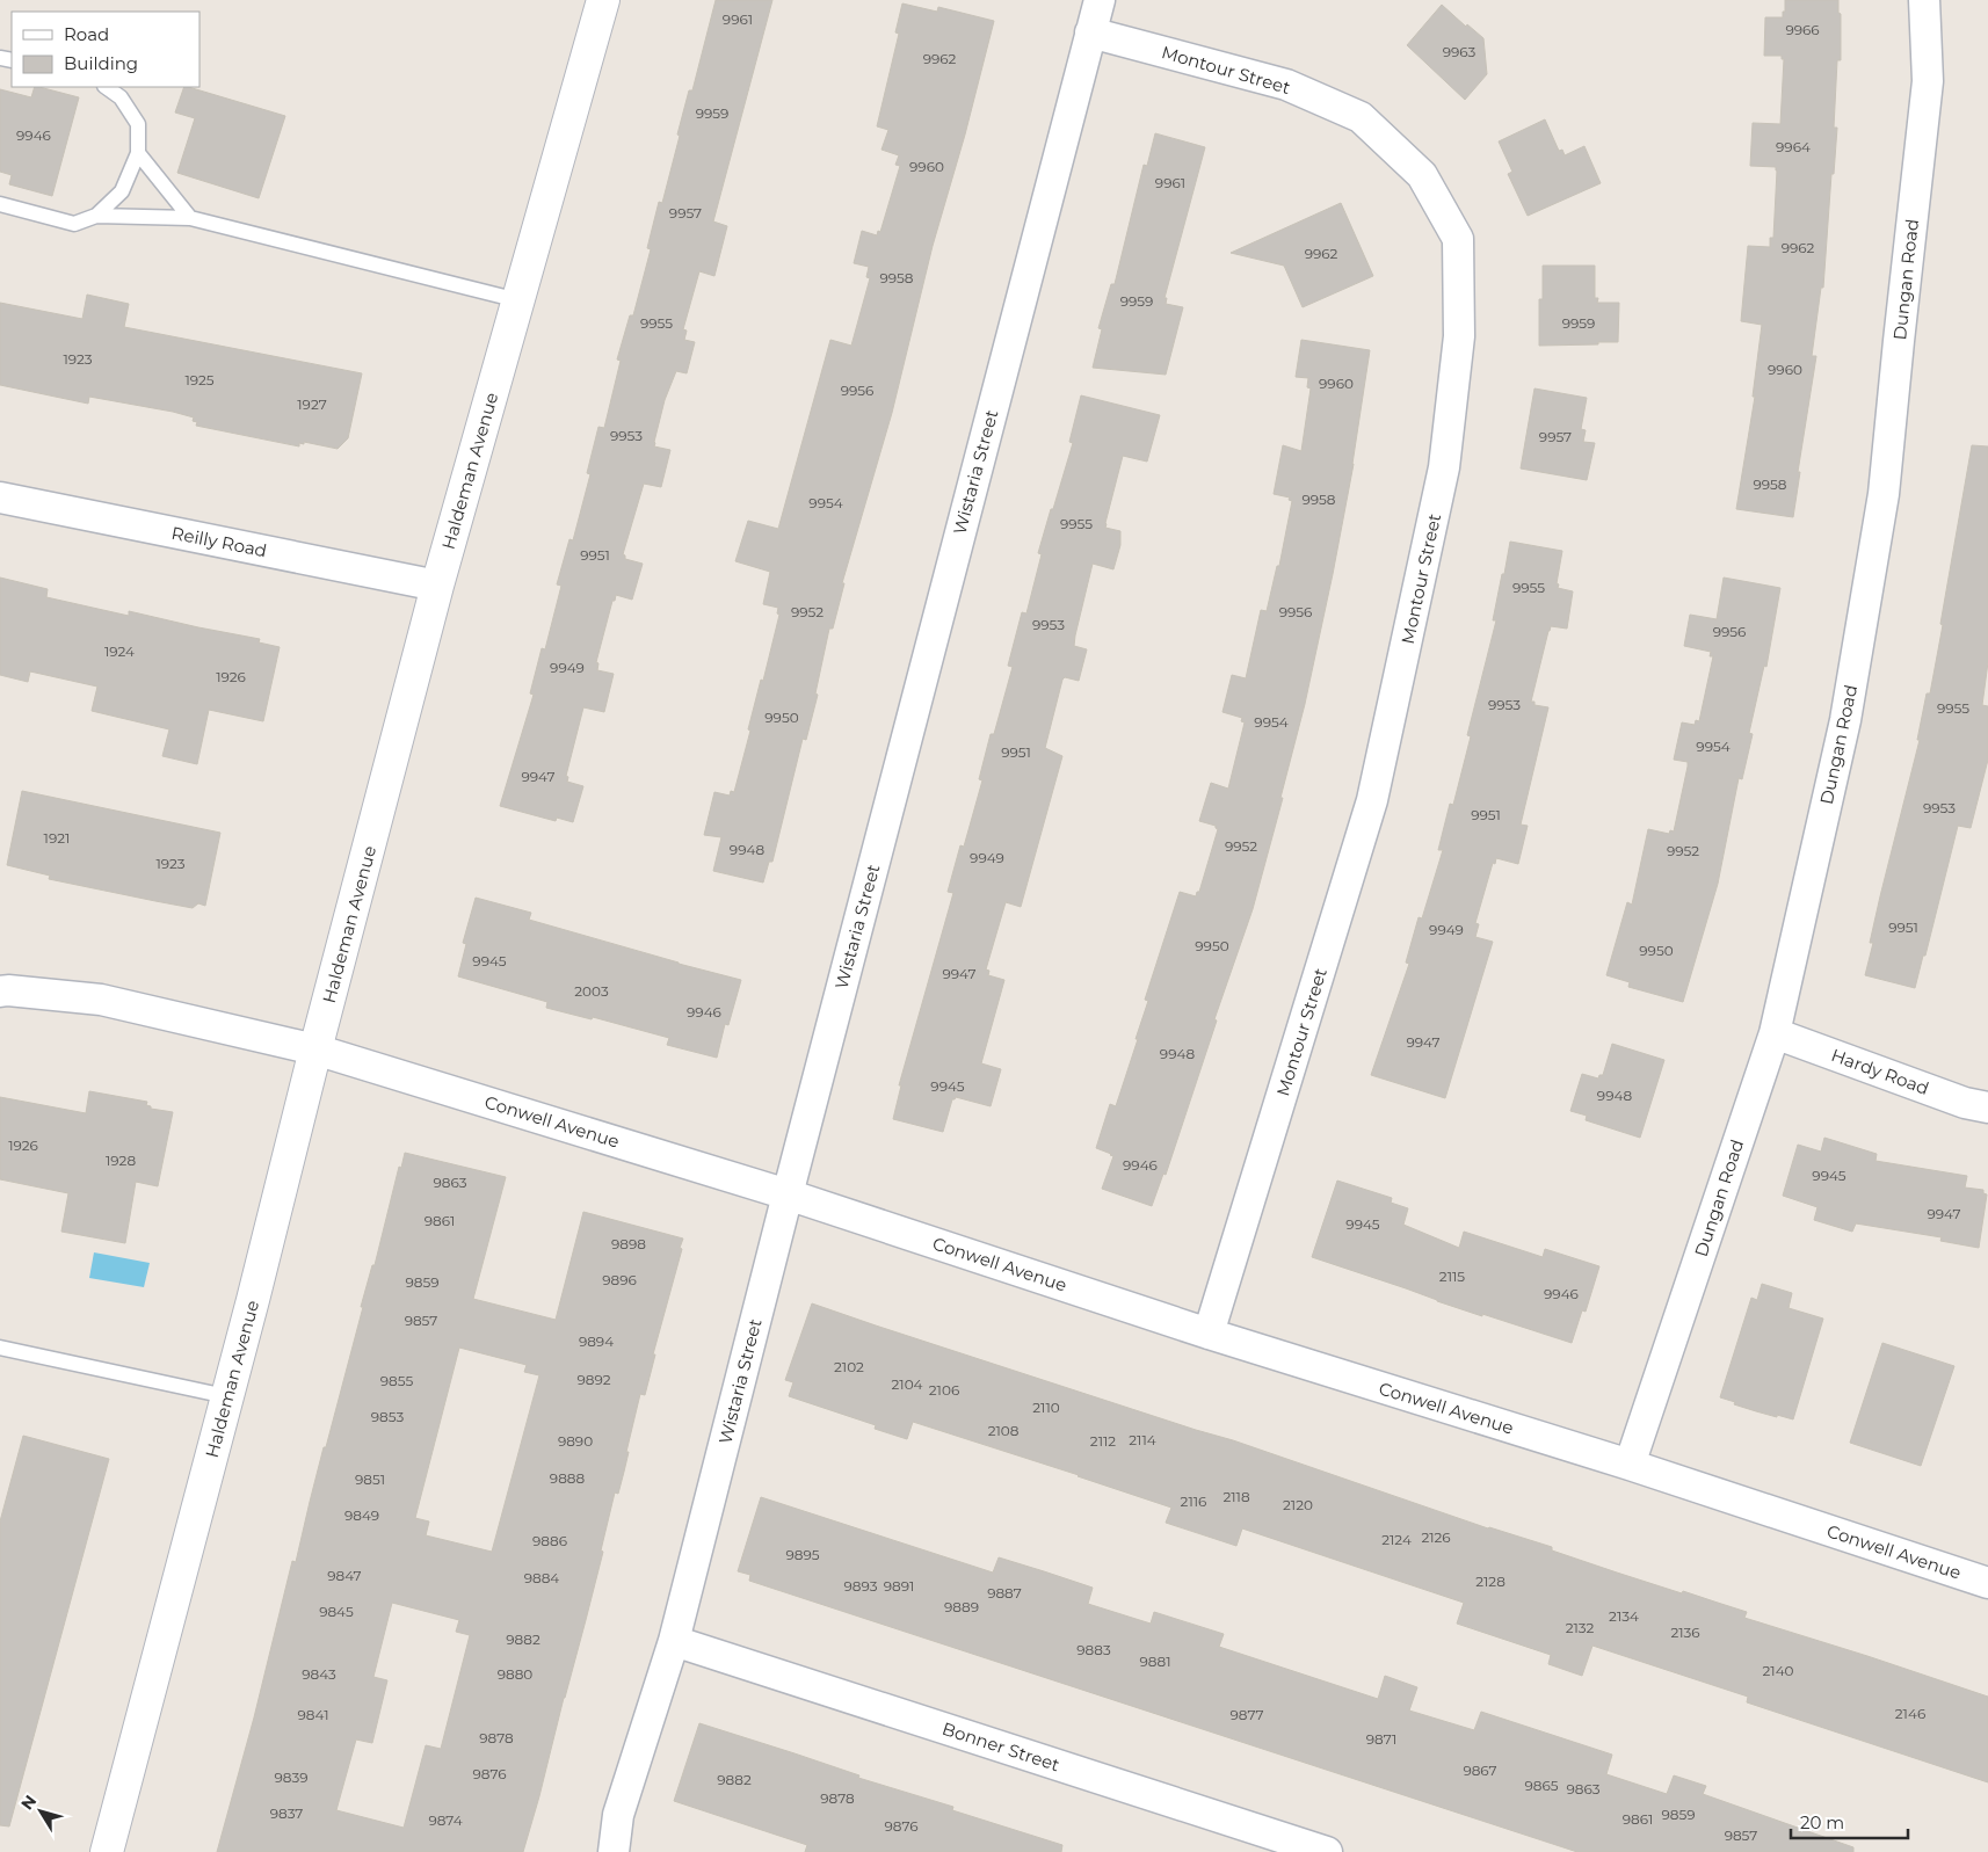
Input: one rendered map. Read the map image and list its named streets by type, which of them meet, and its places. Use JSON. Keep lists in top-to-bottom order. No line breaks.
{"streets":{"main road":["Haldeman Avenue"],"street":["Montour Street","Dungan Road","Wistaria Street","Reilly Road","Hardy Road","Conwell Avenue","Bonner Street"]},"crossings":[["Montour Street","Wistaria Street"],["Montour Street","Conwell Avenue"],["Dungan Road","Hardy Road"],["Dungan Road","Conwell Avenue"],["Haldeman Avenue","Reilly Road"],["Haldeman Avenue","Conwell Avenue"],["Wistaria Street","Conwell Avenue"],["Wistaria Street","Bonner Street"]],"house_numbers":["9961","9966","9963","9962","9959","9946","9964","9960","9961","9957","9962","9962","9958","9959","9955","9959","1923","9960","1925","9960","9956","1927","9953","9957","9958","9958","9954","9955","9951","9955","9952","9956","9953","9956","1924","9949","1926","9953","9955","9950","9954","9954","9951","9947","9953","9951","1921","9952","9948","9952","9949","1923","9951","9949","9950","9950","9945","9947","2003","9946","9947","9948","9945","9948","1926","1928","9946","9945","9863","9947","9861","9945","9898","2115","9896","9859","9946","9857","9894","2102","9892","9855","2104","2106","2110","9853","2108","2114","9890","2112","9888","9851","2118","2116","2120","9849","2126","2124","9886","9895","9847","9884","2128","9893","9891","9887","9889","9845","2134","2132","2136","9882","9883","9881","2140","9843","9880","2146","9841","9877","9878","9871","9867","9876","9839","9882","9865","9863","9878","9837","9859","9861","9874","9876","9857"],"legend":["Road","Building"],"scale_bar":"20 m","north":"top left"}
